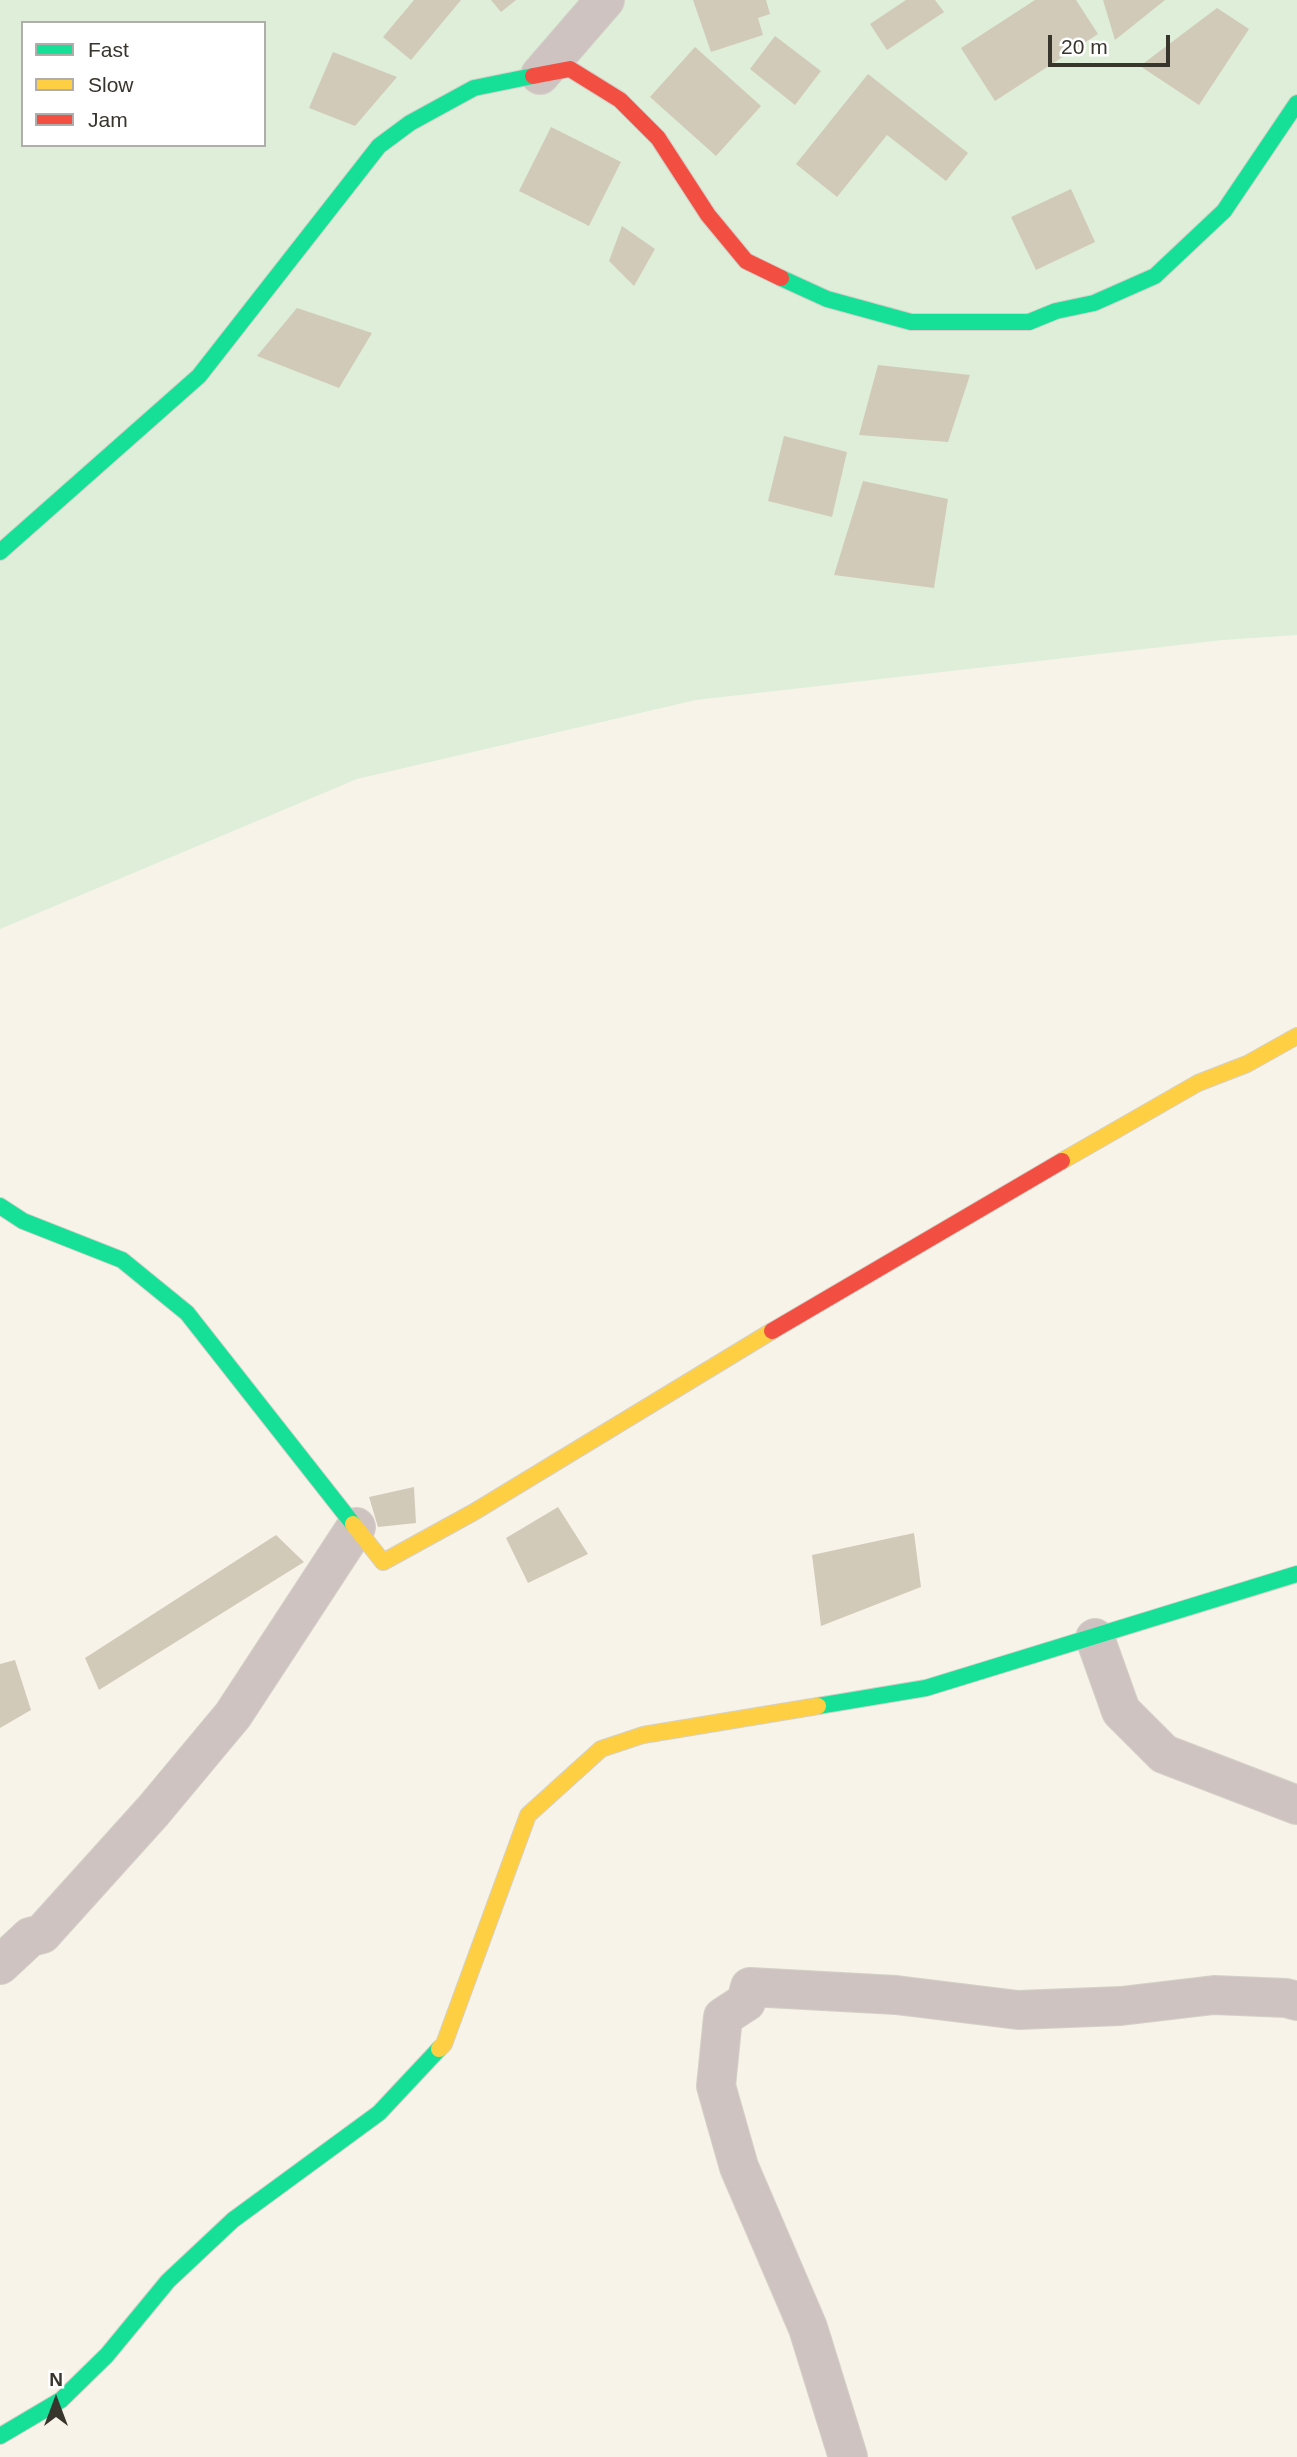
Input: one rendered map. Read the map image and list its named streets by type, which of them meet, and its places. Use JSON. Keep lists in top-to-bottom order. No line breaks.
{"legend":["Fast","Slow","Jam"],"scale_bar":"20 m","north":"top"}
